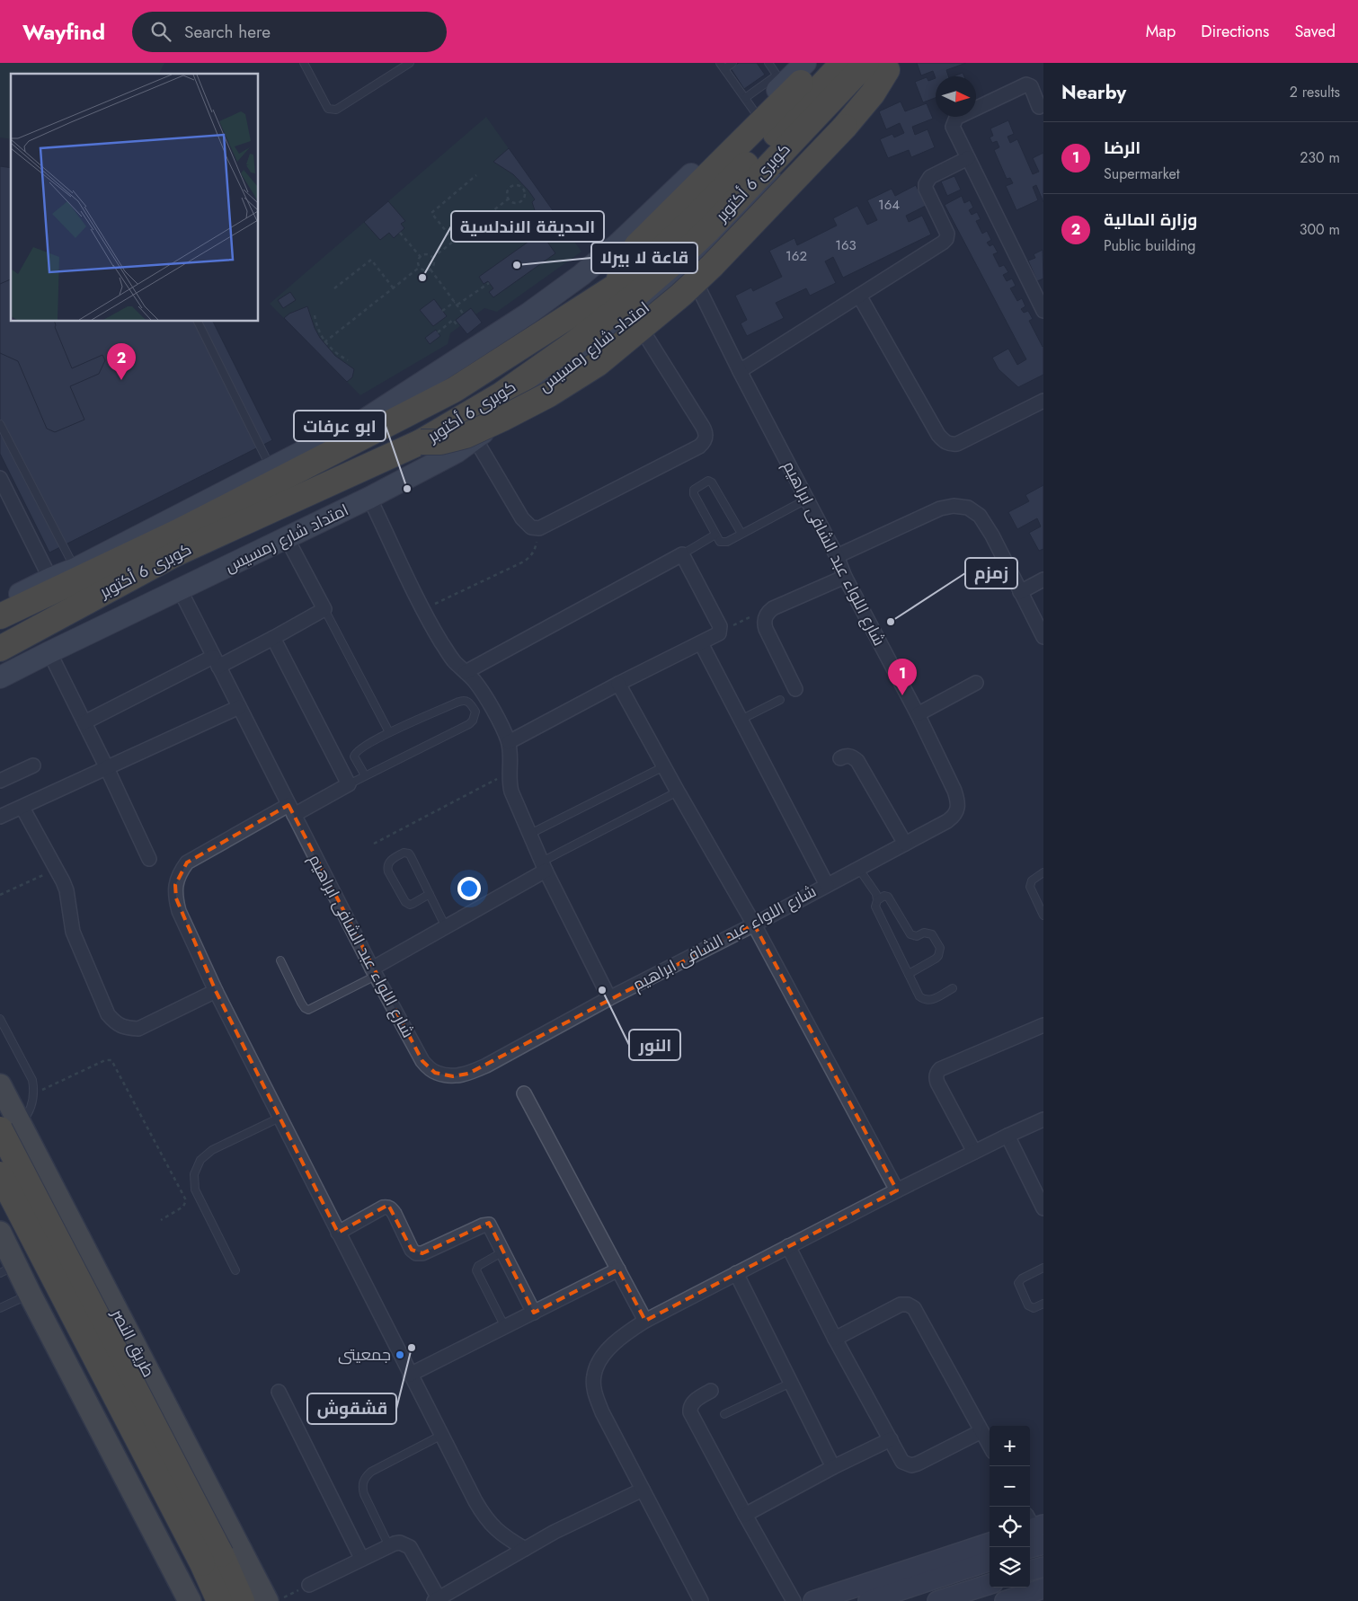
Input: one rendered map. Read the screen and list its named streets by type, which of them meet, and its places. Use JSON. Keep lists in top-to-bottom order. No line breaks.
{"streets":{"highway":["كوبرى 6 أكتوبر","طريق النصر"],"main road":["امتداد شارع رمسيس"],"street":["شارع اللواء عبد الشافى ابراهيم"]},"crossings":[["كوبرى 6 أكتوبر","امتداد شارع رمسيس"],["امتداد شارع رمسيس","شارع اللواء عبد الشافى ابراهيم"]],"places":["قاعة لا بيرلا","الحديقة الاندلسية","ابو عرفات","زمزم","النور","قشقوش","جمعيتى"],"house_numbers":["164","163","162"],"north":"right","page":{"header":"Wayfind","search":"Search here","nav":["Map","Directions","Saved"],"heading":["Nearby","2 results"],"list":[{"mark":"1","name":"الرضا","note":"Supermarket","value":"230 m"},{"mark":"2","name":"وزارة المالية","note":"Public building","value":"300 m"}],"pins":["2","1"],"map_buttons":["+","−"]}}
